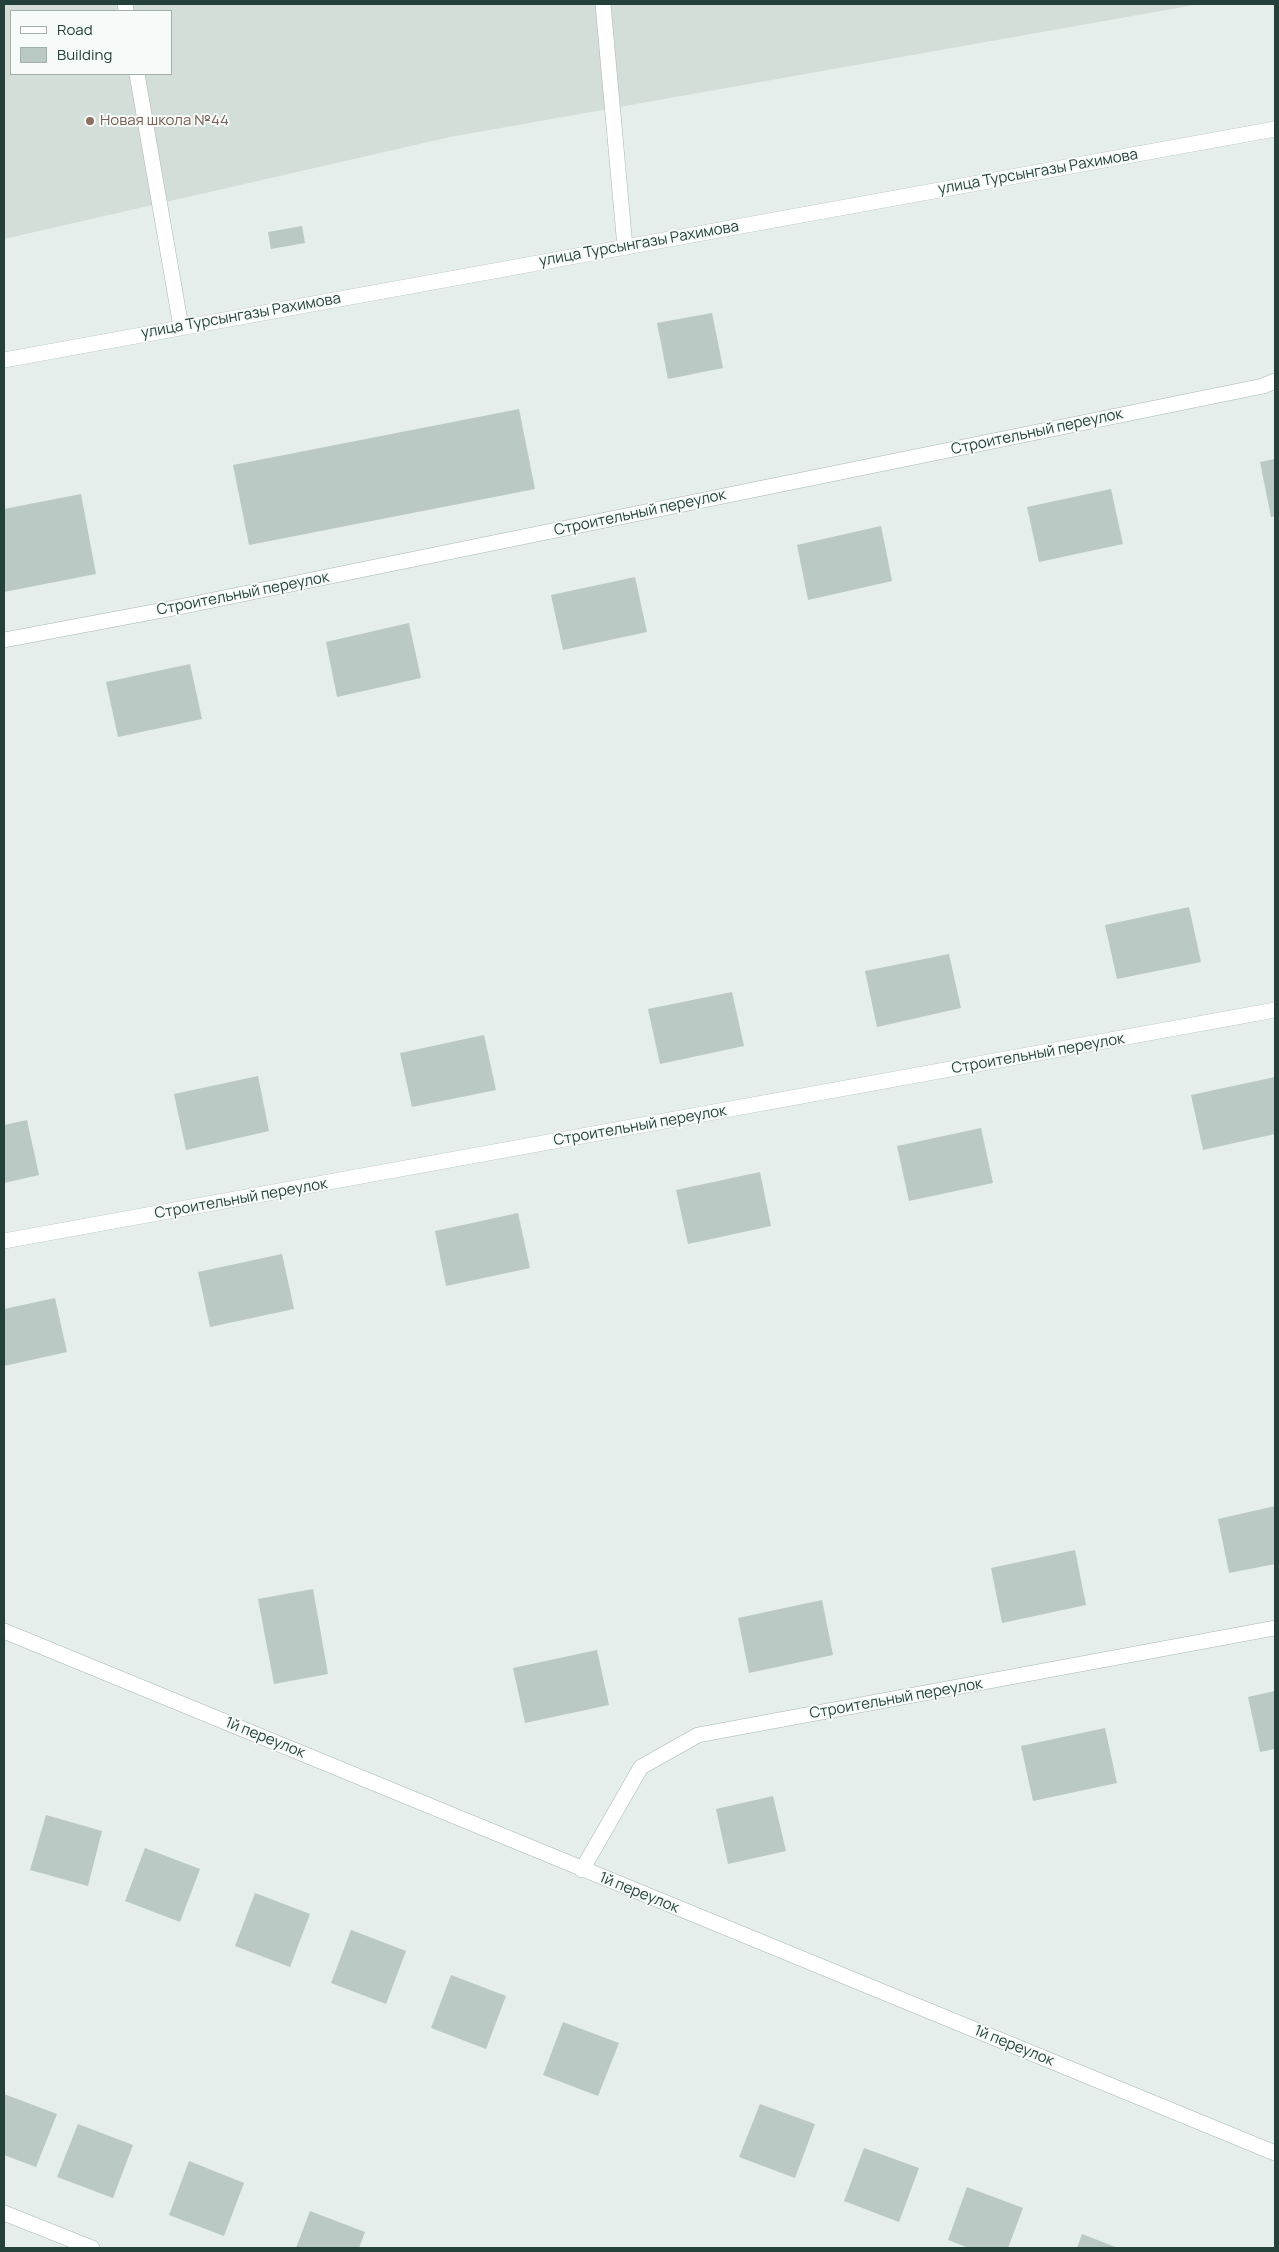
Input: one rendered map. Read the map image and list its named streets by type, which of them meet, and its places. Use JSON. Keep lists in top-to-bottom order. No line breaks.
{"streets":{"street":["улица Турсынгазы Рахимова","Строительный переулок","1й переулок"]},"crossings":[["Строительный переулок","1й переулок"]],"places":["Новая школа №44"],"legend":["Road","Building"]}
